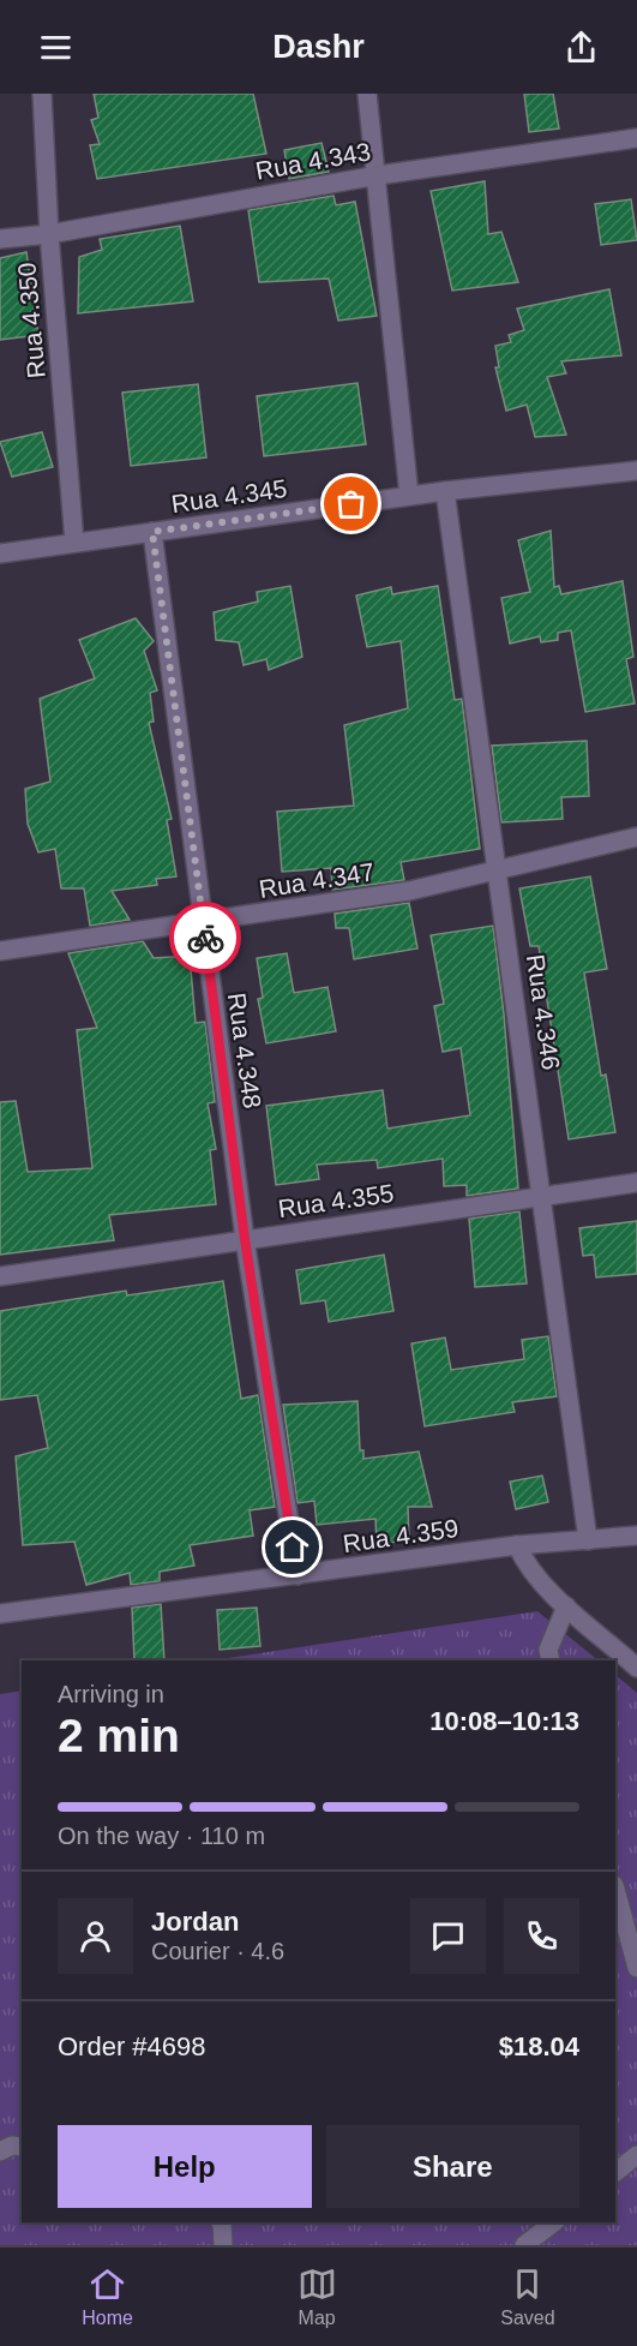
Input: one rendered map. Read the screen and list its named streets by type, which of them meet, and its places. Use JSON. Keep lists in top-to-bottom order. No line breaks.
{"streets":{"street":["Rua 4.343","Rua 4.350","Rua 4.345","Rua 4.347","Rua 4.346","Rua 4.348","Rua 4.355","Rua 4.359"]},"crossings":[["Rua 4.343","Rua 4.350"],["Rua 4.350","Rua 4.345"],["Rua 4.345","Rua 4.346"],["Rua 4.345","Rua 4.348"],["Rua 4.347","Rua 4.346"],["Rua 4.347","Rua 4.348"],["Rua 4.346","Rua 4.355"],["Rua 4.346","Rua 4.359"],["Rua 4.348","Rua 4.355"],["Rua 4.348","Rua 4.359"]],"page":{"header":"Dashr","heading":["2 min","Arriving in","10:08–10:13"],"panel":["Jordan","Courier · 4.6","Order #4698","$18.04"],"bar":"On the way · 110 m","buttons":["Help","Share"],"tabs":["Home","Map","Saved"]}}
